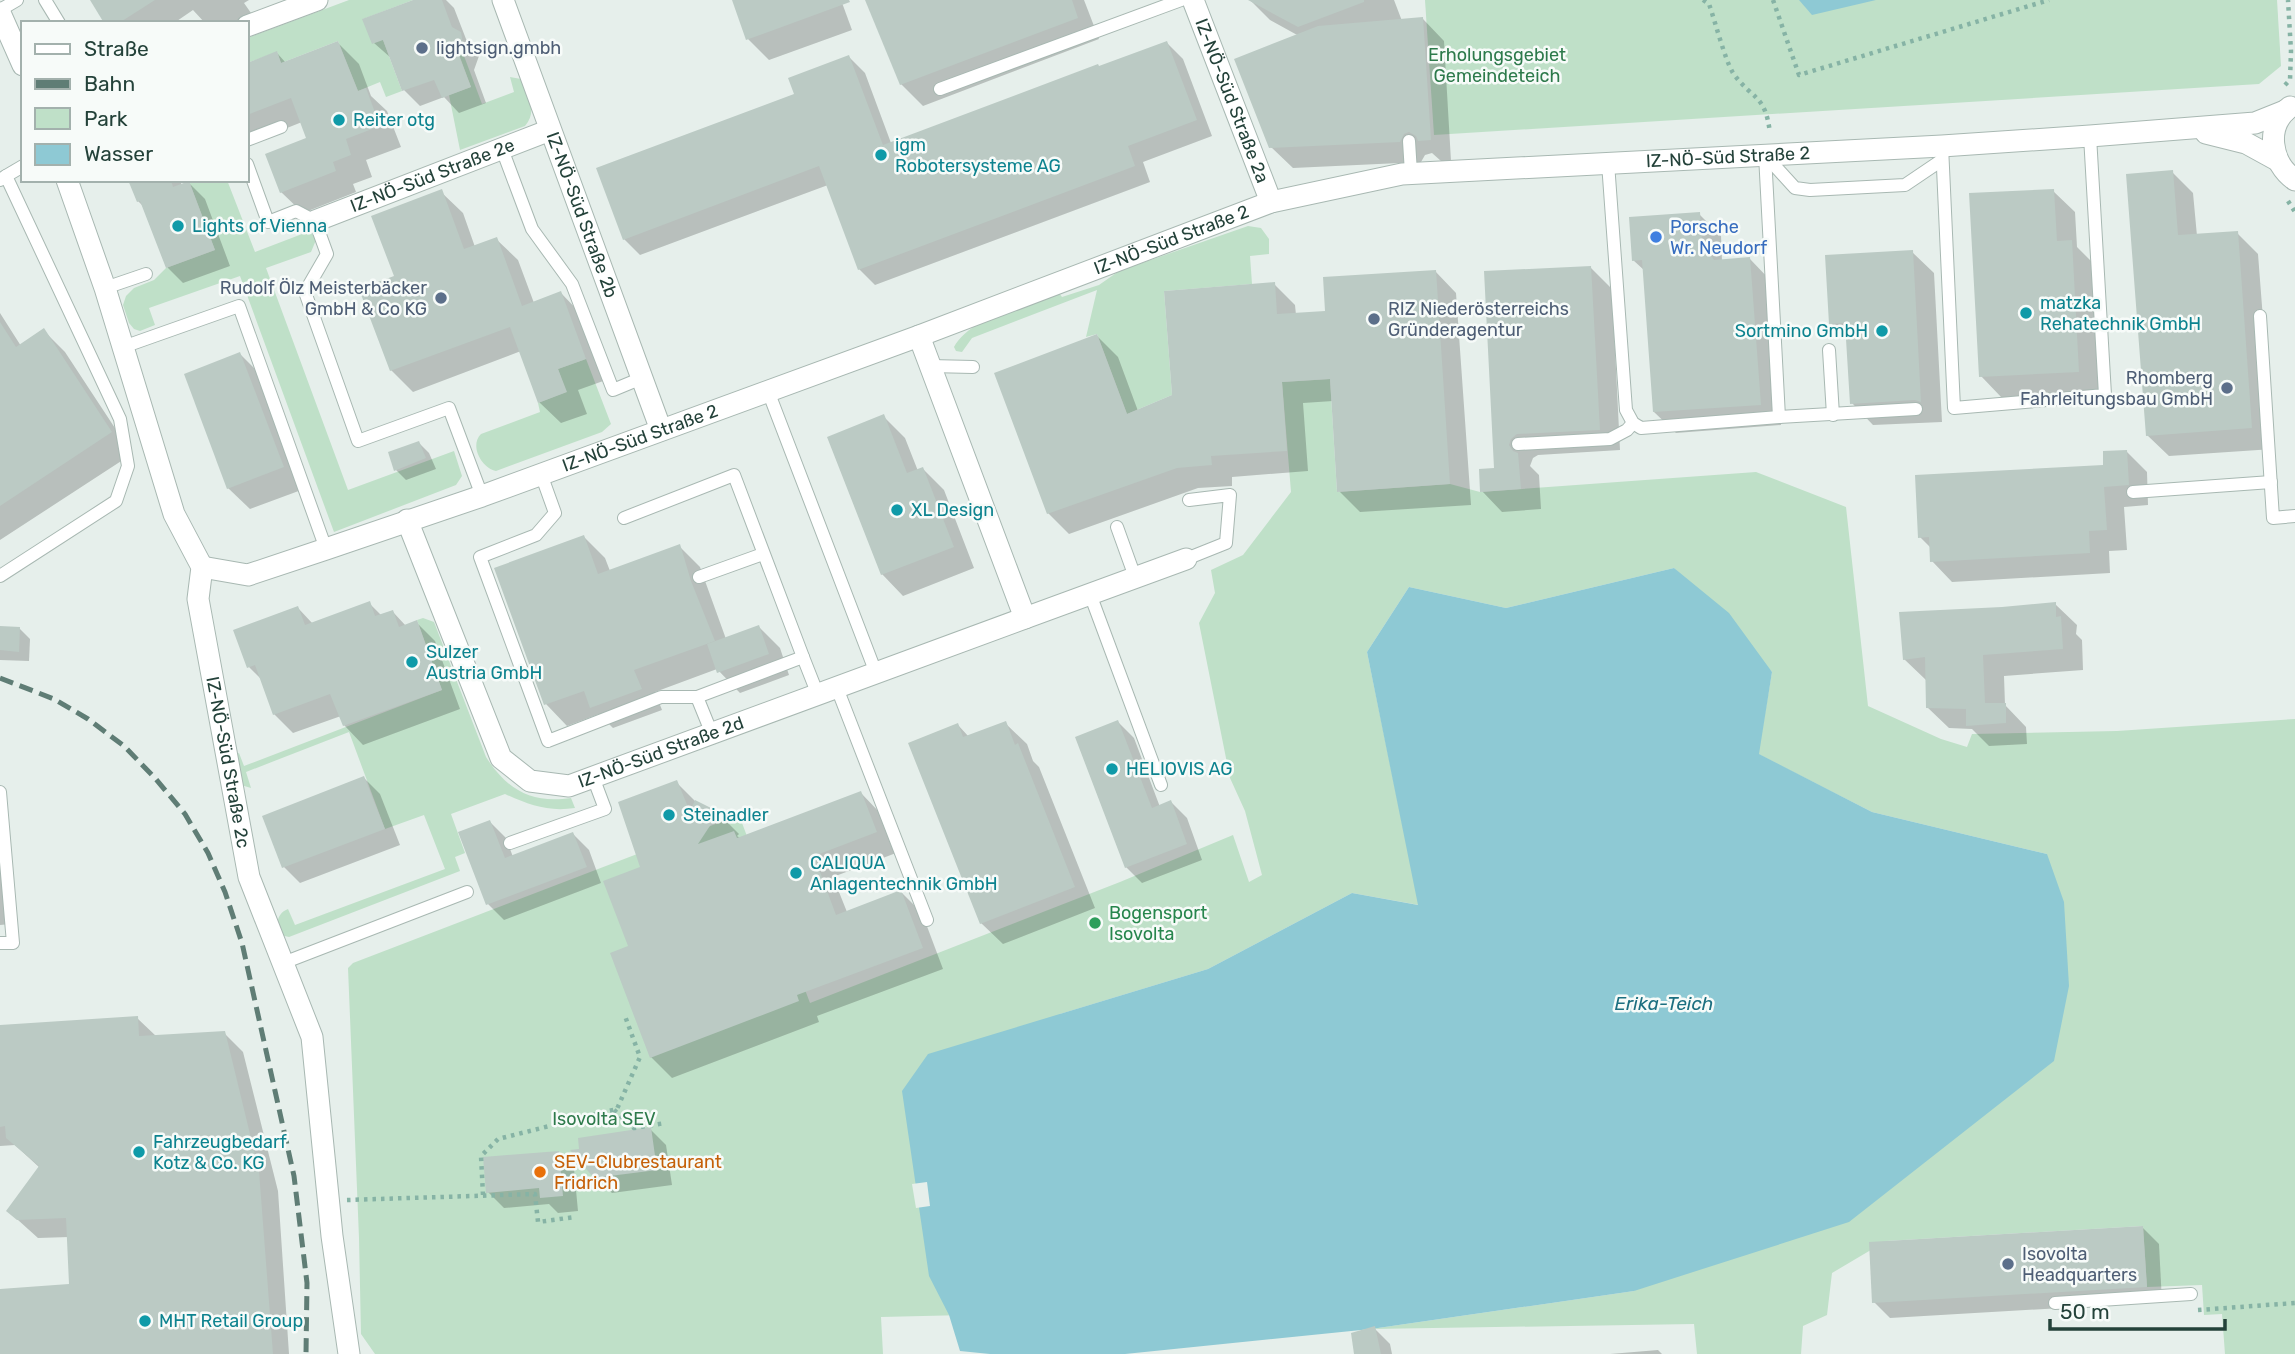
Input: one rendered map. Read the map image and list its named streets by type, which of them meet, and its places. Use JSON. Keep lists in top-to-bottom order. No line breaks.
{"streets":{"street":["IZ-NÖ-Süd Straße 2a","IZ-NÖ-Süd Straße 2","IZ-NÖ-Süd Straße 2e","IZ-NÖ-Süd Straße 2b","IZ-NÖ-Süd Straße 2d","IZ-NÖ-Süd Straße 2c"]},"crossings":[["IZ-NÖ-Süd Straße 2a","IZ-NÖ-Süd Straße 2"],["IZ-NÖ-Süd Straße 2","IZ-NÖ-Süd Straße 2b"],["IZ-NÖ-Süd Straße 2","IZ-NÖ-Süd Straße 2d"],["IZ-NÖ-Süd Straße 2","IZ-NÖ-Süd Straße 2c"],["IZ-NÖ-Süd Straße 2e","IZ-NÖ-Süd Straße 2b"]],"water":["Erika-Teich"],"parks":["Erholungsgebiet Gemeindeteich","Isovolta SEV"],"places":["lightsign.gmbh","Reiter otg","igm Robotersysteme AG","Lights of Vienna","Porsche Wr. Neudorf","Rudolf Ölz Meisterbäcker GmbH & Co KG","matzka Rehatechnik GmbH","RIZ Niederösterreichs Gründeragentur","Sortmino GmbH","Rhomberg Fahrleitungsbau GmbH","XL Design","Sulzer Austria GmbH","HELIOVIS AG","Steinadler","CALIQUA Anlagentechnik GmbH","Bogensport Isovolta","Fahrzeugbedarf Kotz & Co. KG","SEV-Clubrestaurant Fridrich","Isovolta Headquarters","MHT Retail Group"],"legend":["Straße","Bahn","Park","Wasser"],"scale_bar":"50 m"}
